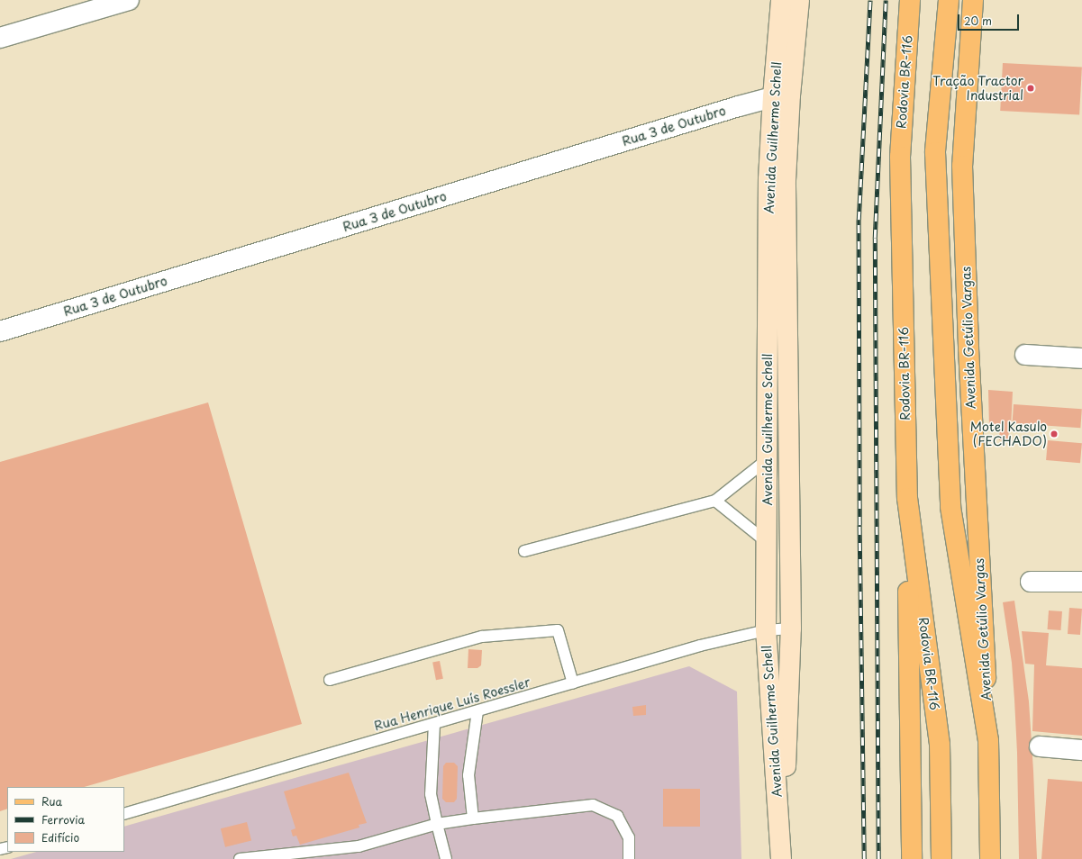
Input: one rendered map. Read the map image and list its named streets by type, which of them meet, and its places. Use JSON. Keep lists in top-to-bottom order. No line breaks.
{"streets":{"main road":["Rodovia BR-116","Avenida Guilherme Schell","Avenida Getúlio Vargas"],"street":["Rua 3 de Outubro"],"lane":["Rua Henrique Luís Roessler"]},"crossings":[["Rua 3 de Outubro","Avenida Guilherme Schell"],["Avenida Guilherme Schell","Rua Henrique Luís Roessler"]],"places":["Tração Tractor Industrial","Motel Kasulo (FECHADO)"],"legend":["Rua","Ferrovia","Edifício"],"scale_bar":"20 m"}
